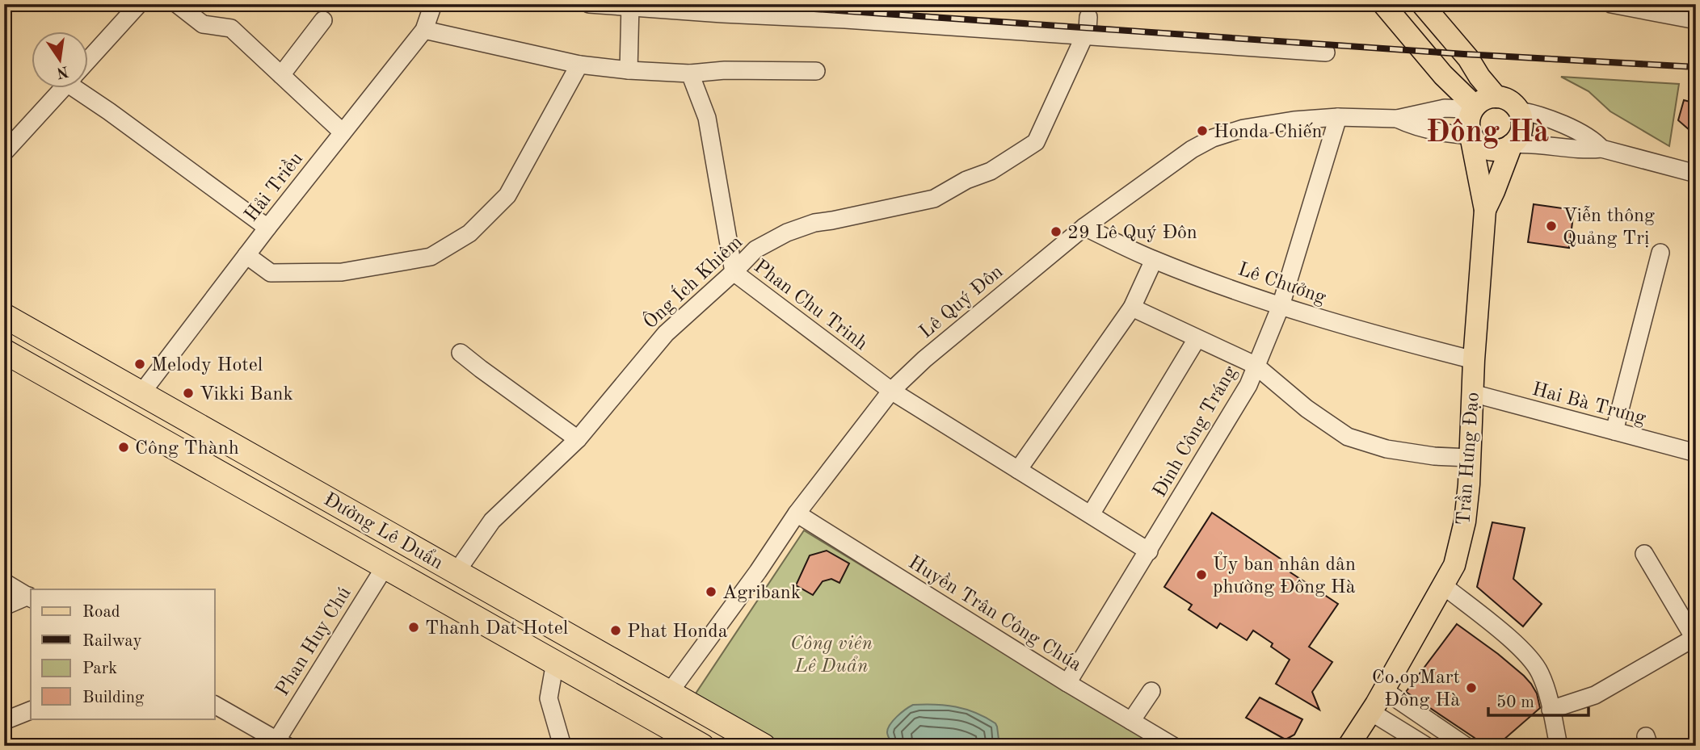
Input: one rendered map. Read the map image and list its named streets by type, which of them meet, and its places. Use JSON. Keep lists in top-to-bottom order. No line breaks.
{"streets":{"highway":["Đường Lê Duẩn"],"main road":["Trần Hưng Đạo"],"street":["Hải Triều","Ông Ích Khiêm","Lê Chưởng","Lê Quý Đôn","Phan Chu Trinh","Hai Bà Trưng","Đinh Công Tráng","Huyền Trân Công Chúa","Phan Huy Chú"]},"crossings":[["Hải Triều","Đường Lê Duẩn"],["Ông Ích Khiêm","Phan Chu Trinh"],["Ông Ích Khiêm","Đường Lê Duẩn"],["Lê Chưởng","Lê Quý Đôn"],["Lê Chưởng","Đinh Công Tráng"],["Lê Chưởng","Trần Hưng Đạo"],["Lê Quý Đôn","Phan Chu Trinh"],["Lê Quý Đôn","Đinh Công Tráng"],["Lê Quý Đôn","Trần Hưng Đạo"],["Lê Quý Đôn","Đường Lê Duẩn"],["Lê Quý Đôn","Huyền Trân Công Chúa"],["Phan Chu Trinh","Đinh Công Tráng"],["Hai Bà Trưng","Trần Hưng Đạo"],["Đinh Công Tráng","Huyền Trân Công Chúa"],["Đường Lê Duẩn","Phan Huy Chú"]],"districts":["Đông Hà"],"parks":["Công viên Lê Duẩn"],"places":["Honda Chiến","Viễn thông Quảng Trị","29 Lê Quý Đôn","Melody Hotel","Vikki Bank","Công Thành","Ủy ban nhân dân phường Đông Hà","Agribank","Thanh Dat Hotel","Phat Honda","Co.opMart Đông Hà"],"legend":["Road","Railway","Park","Building"],"scale_bar":"50 m","north":"bottom"}
